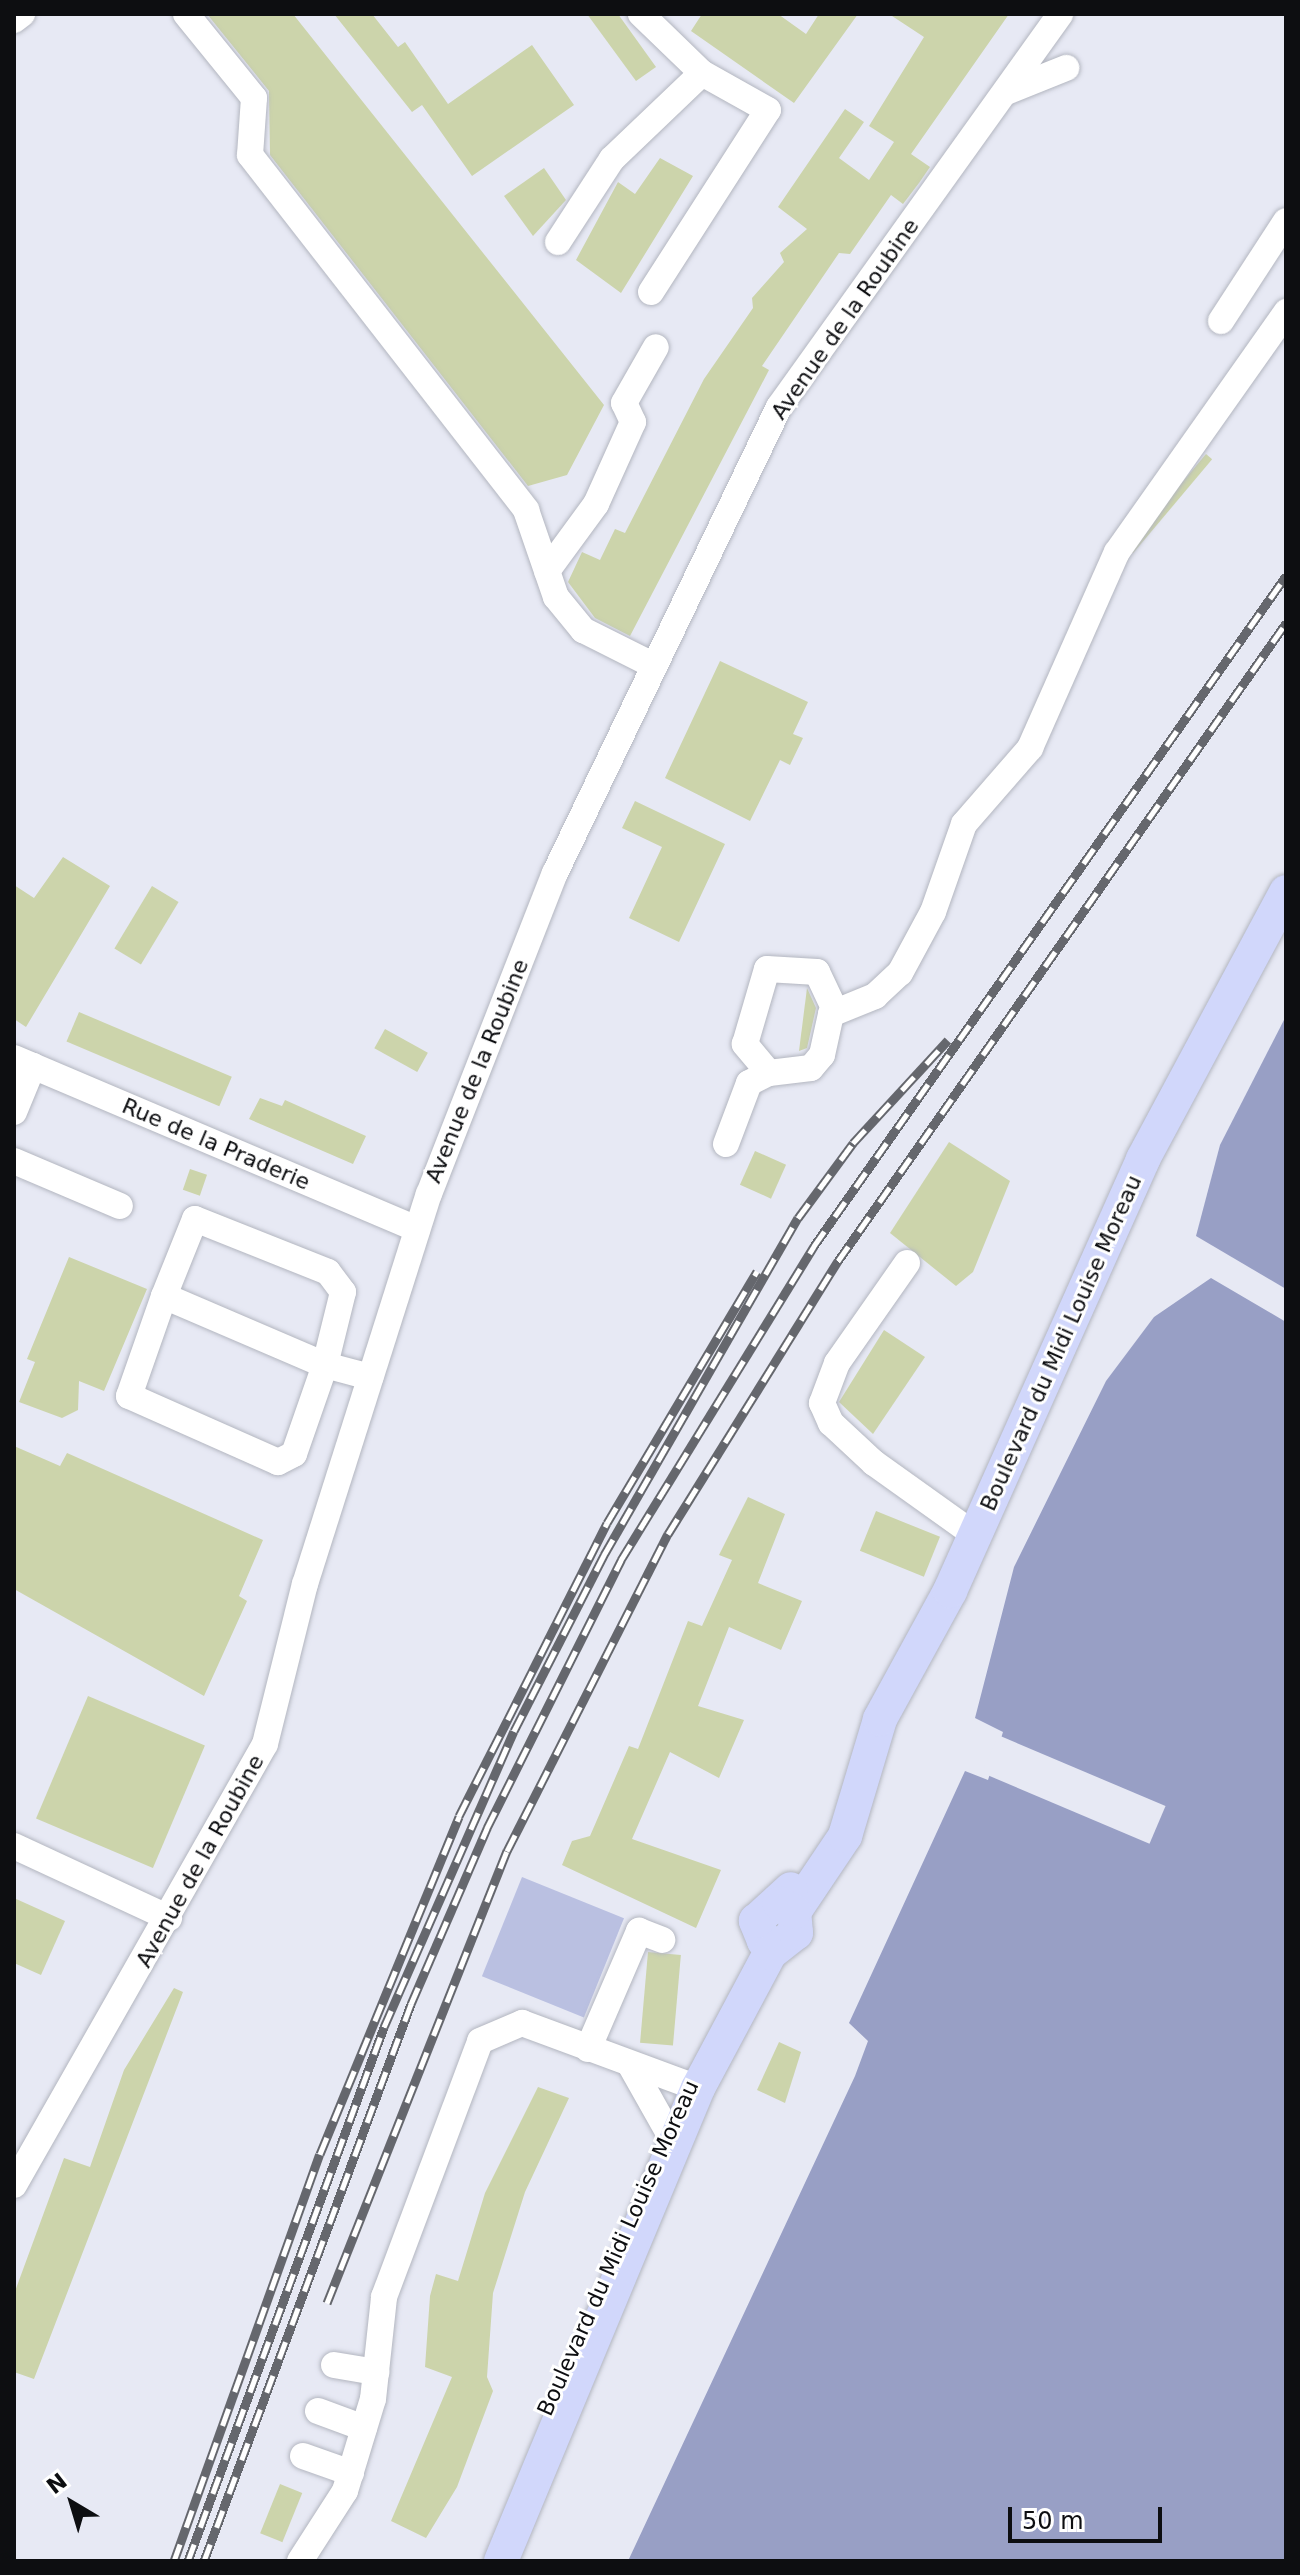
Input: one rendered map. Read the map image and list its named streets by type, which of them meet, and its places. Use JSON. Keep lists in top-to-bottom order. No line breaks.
{"streets":{"main road":["Boulevard du Midi Louise Moreau"],"street":["Avenue de la Roubine","Rue de la Praderie"]},"crossings":[["Avenue de la Roubine","Rue de la Praderie"]],"scale_bar":"50 m","north":"top left"}
